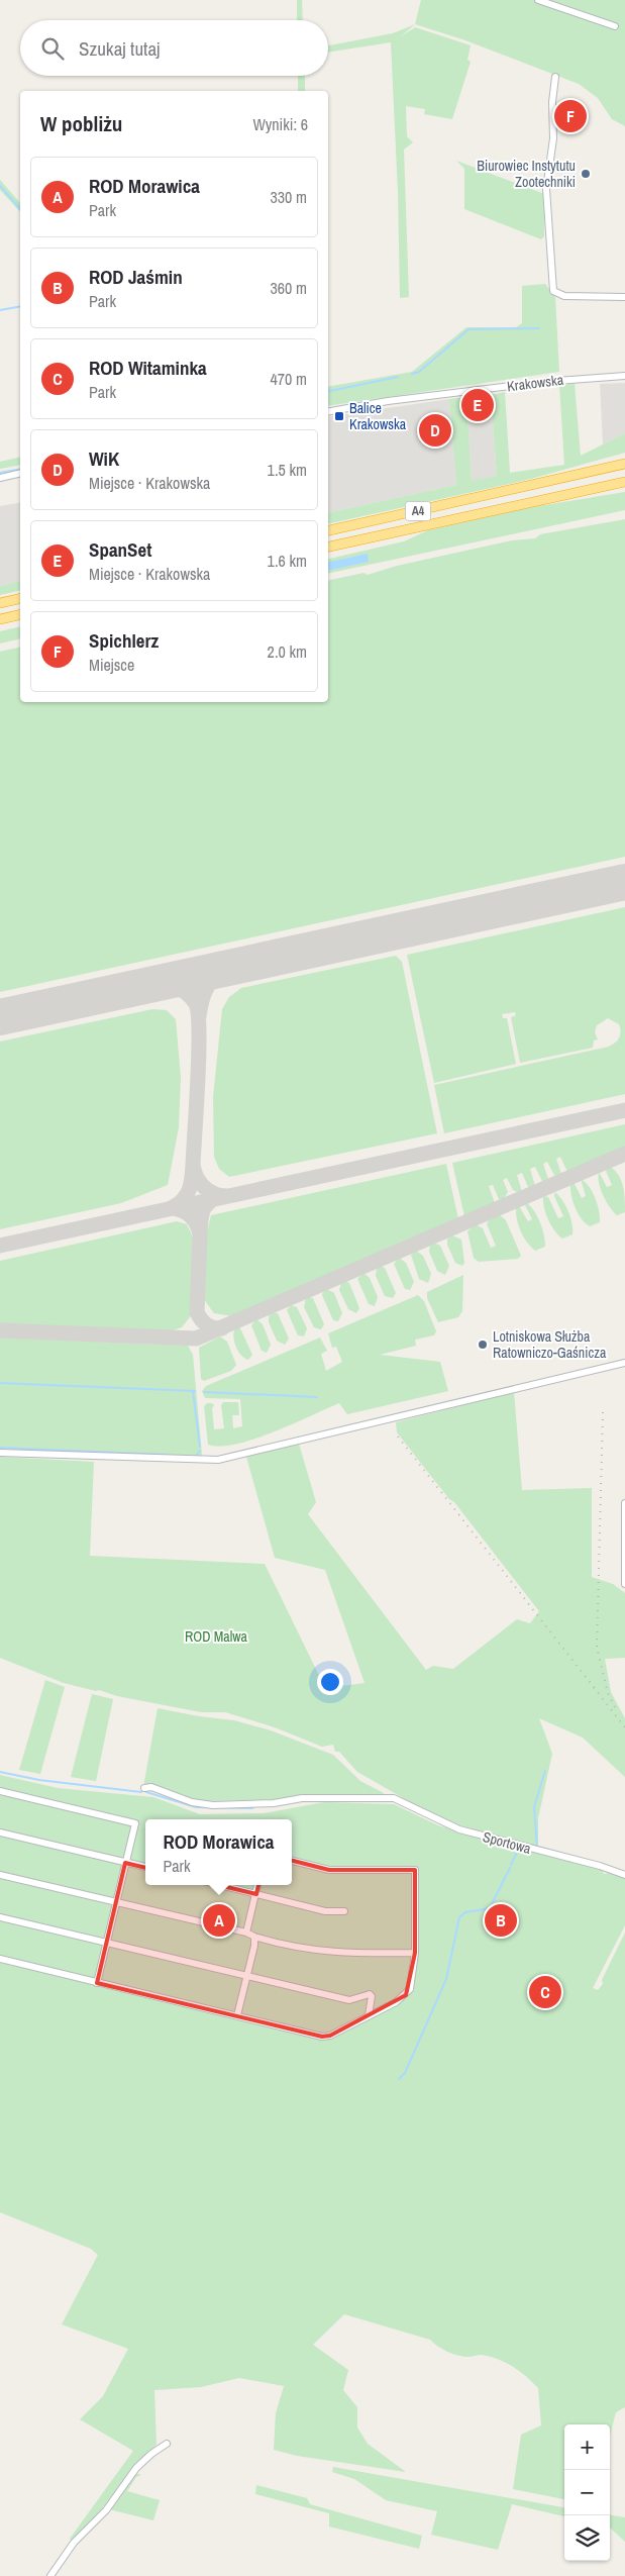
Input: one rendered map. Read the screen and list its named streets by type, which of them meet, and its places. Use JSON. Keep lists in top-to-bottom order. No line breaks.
{"streets":{"highway":["A4"],"street":["Krakowska","Sportowa"]},"parks":["ROD Malwa"],"places":{"other":["Biurowiec Instytutu Zootechniki","Lotniskowa Służba Ratowniczo-Gaśnicza"],"transit":["Balice Krakowska"]},"page":{"search":"Szukaj tutaj","heading":["W pobliżu","Wyniki: 6"],"pins":["F","E","D","A","B","C"],"list":[{"mark":"A","name":"ROD Morawica","note":"Park","value":"330 m"},{"mark":"B","name":"ROD Jaśmin","note":"Park","value":"360 m"},{"mark":"C","name":"ROD Witaminka","note":"Park","value":"470 m"},{"mark":"D","name":"WiK","note":"Miejsce · Krakowska","value":"1.5 km"},{"mark":"E","name":"SpanSet","note":"Miejsce · Krakowska","value":"1.6 km"},{"mark":"F","name":"Spichlerz","note":"Miejsce","value":"2.0 km"}],"popup":["ROD Morawica","Park"],"map_buttons":["+","−"]}}
